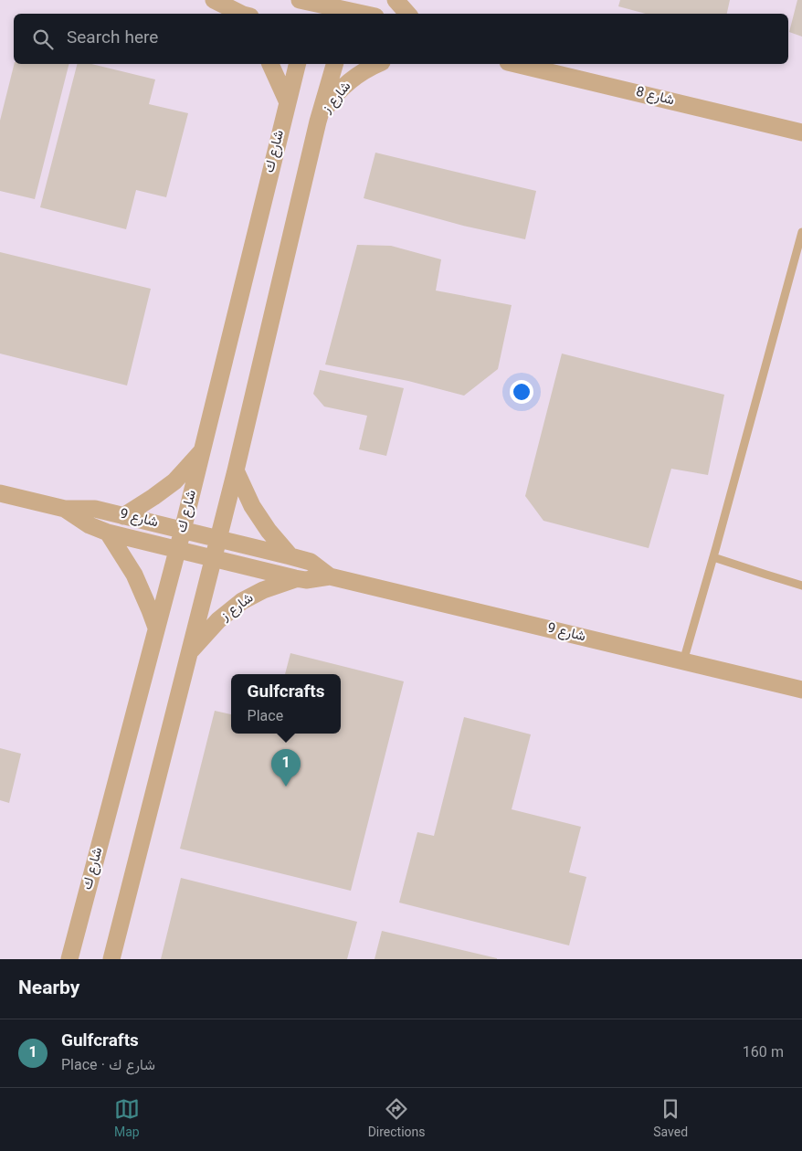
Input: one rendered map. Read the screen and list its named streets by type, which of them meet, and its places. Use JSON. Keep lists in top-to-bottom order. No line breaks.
{"streets":{"street":["شارع 8","شارع ز","شارع ك","شارع 9"]},"crossings":[["شارع ز","شارع 9"],["شارع ك","شارع 9"]],"page":{"search":"Search here","popup":["Gulfcrafts","Place"],"pins":"1","heading":"Nearby","list":[{"mark":"1","name":"Gulfcrafts","note":"Place · شارع ك","value":"160 m"}],"nav":["Map","Directions","Saved"]}}
